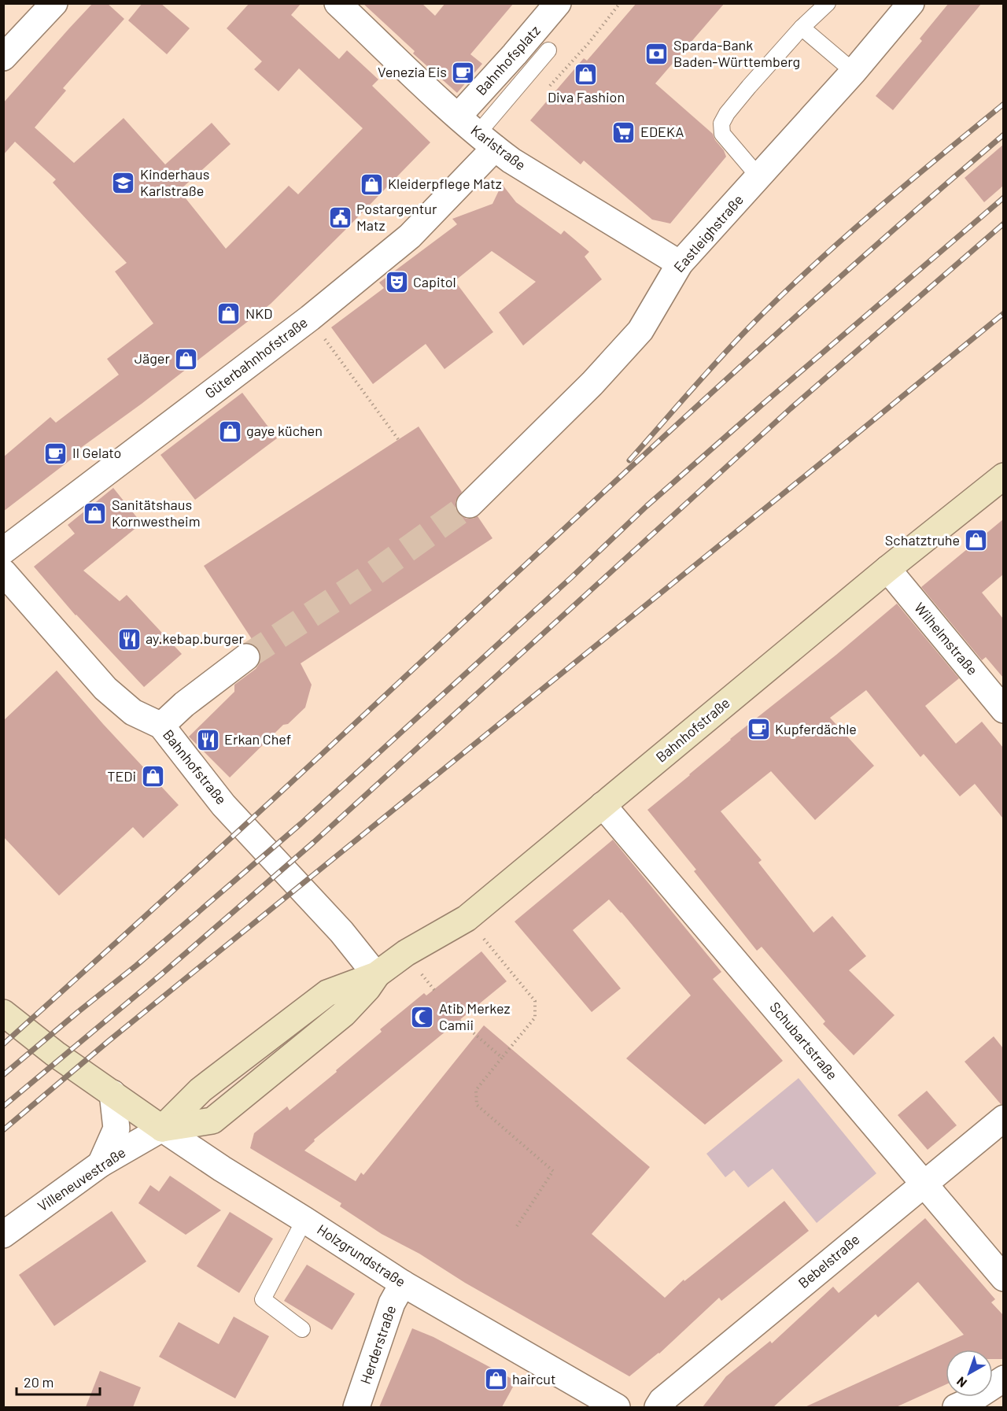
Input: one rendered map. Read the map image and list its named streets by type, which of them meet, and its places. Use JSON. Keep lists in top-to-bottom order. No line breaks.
{"streets":{"main road":["Bahnhofstraße","Holzgrundstraße"],"street":["Bahnhofsplatz","Karlstraße","Eastleighstraße","Güterbahnhofstraße","Wilhelmstraße","Schubartstraße","Villeneuvestraße","Bebelstraße","Herderstraße"]},"crossings":[["Bahnhofsplatz","Karlstraße"],["Karlstraße","Eastleighstraße"],["Karlstraße","Güterbahnhofstraße"],["Wilhelmstraße","Bahnhofstraße"],["Bahnhofstraße","Schubartstraße"],["Bahnhofstraße","Villeneuvestraße"],["Bahnhofstraße","Holzgrundstraße"],["Schubartstraße","Bebelstraße"],["Villeneuvestraße","Holzgrundstraße"],["Holzgrundstraße","Herderstraße"]],"places":{"bank":["Sparda-Bank Baden-Württemberg"],"cafe":["Venezia Eis","Il Gelato","Kupferdächle"],"shop":["Diva Fashion","Kleiderpflege Matz","NKD","Jäger","gaye küchen","Sanitätshaus Kornwestheim","Schatztruhe","TEDi","haircut"],"supermarket":["EDEKA"],"school or university":["Kinderhaus Karlstraße"],"public building":["Postargentur Matz"],"theatre":["Capitol"],"restaurant":["ay.kebap.burger","Erkan Chef"],"mosque":["Atib Merkez Camii"]},"scale_bar":"20 m","north":"bottom left"}
